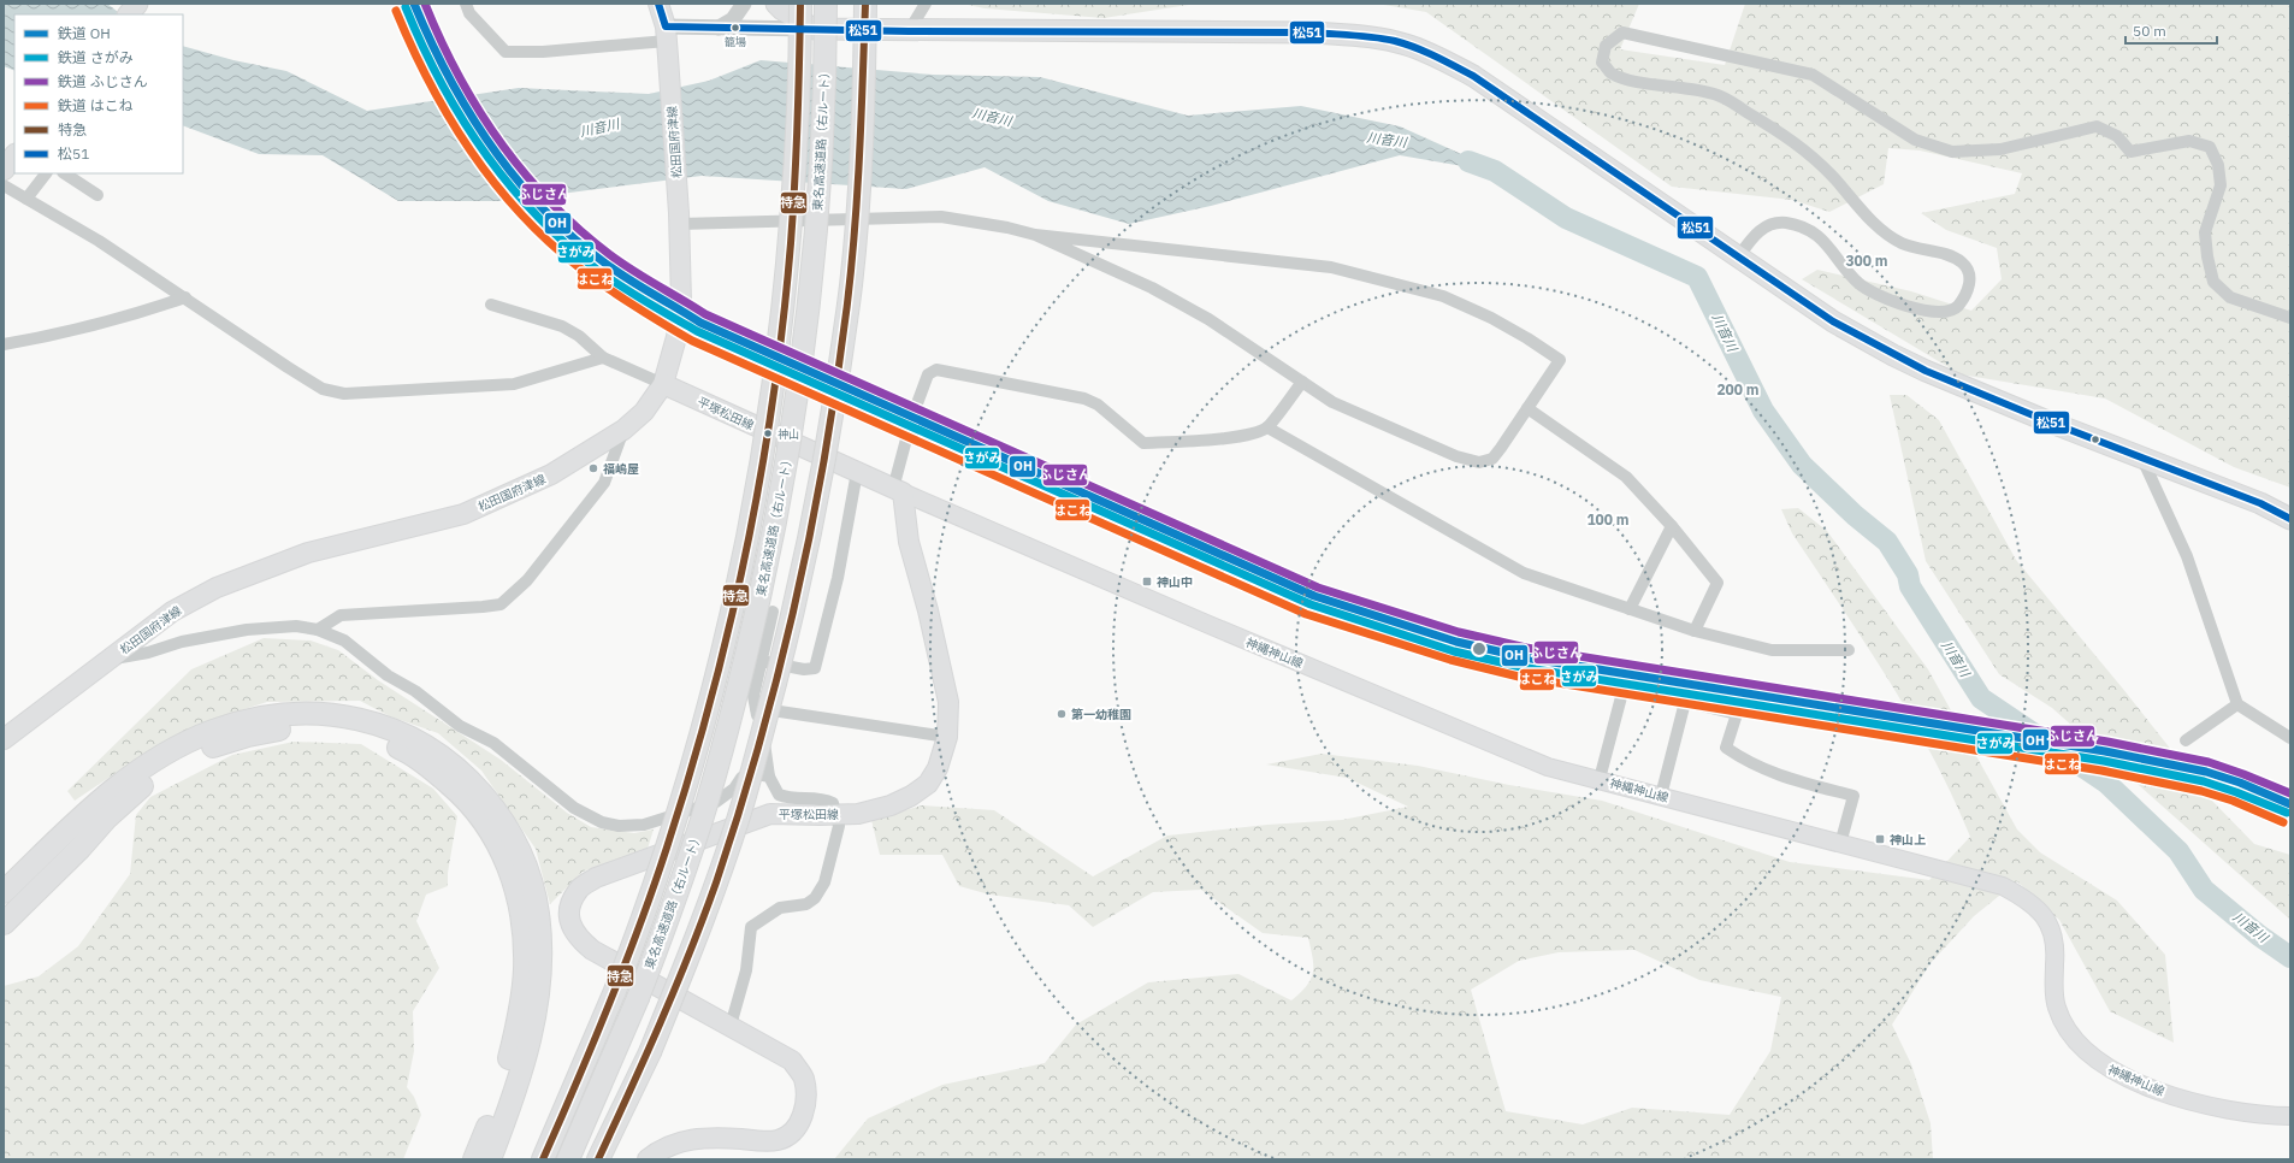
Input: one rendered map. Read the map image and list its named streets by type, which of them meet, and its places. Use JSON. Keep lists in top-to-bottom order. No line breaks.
{"streets":{"highway":["東名高速道路（右ルート）"],"main road":["松田国府津線","平塚松田線","神縄神山線"]},"crossings":[["松田国府津線","平塚松田線"],["平塚松田線","神縄神山線"]],"water":["川音川"],"places":{"other":["籠場","神山","福嶋屋","第一幼稚園"],"transit":["神山中","神山上"]},"lines":["rail line OH","rail line ふじさん","transit line 特急","transit line 松51","rail line さがみ","rail line はこね"],"legend":["鉄道 OH","鉄道 さがみ","鉄道 ふじさん","鉄道 はこね","特急","松51"],"scale_bar":"50 m","rings":["300 m","200 m","100 m"]}
